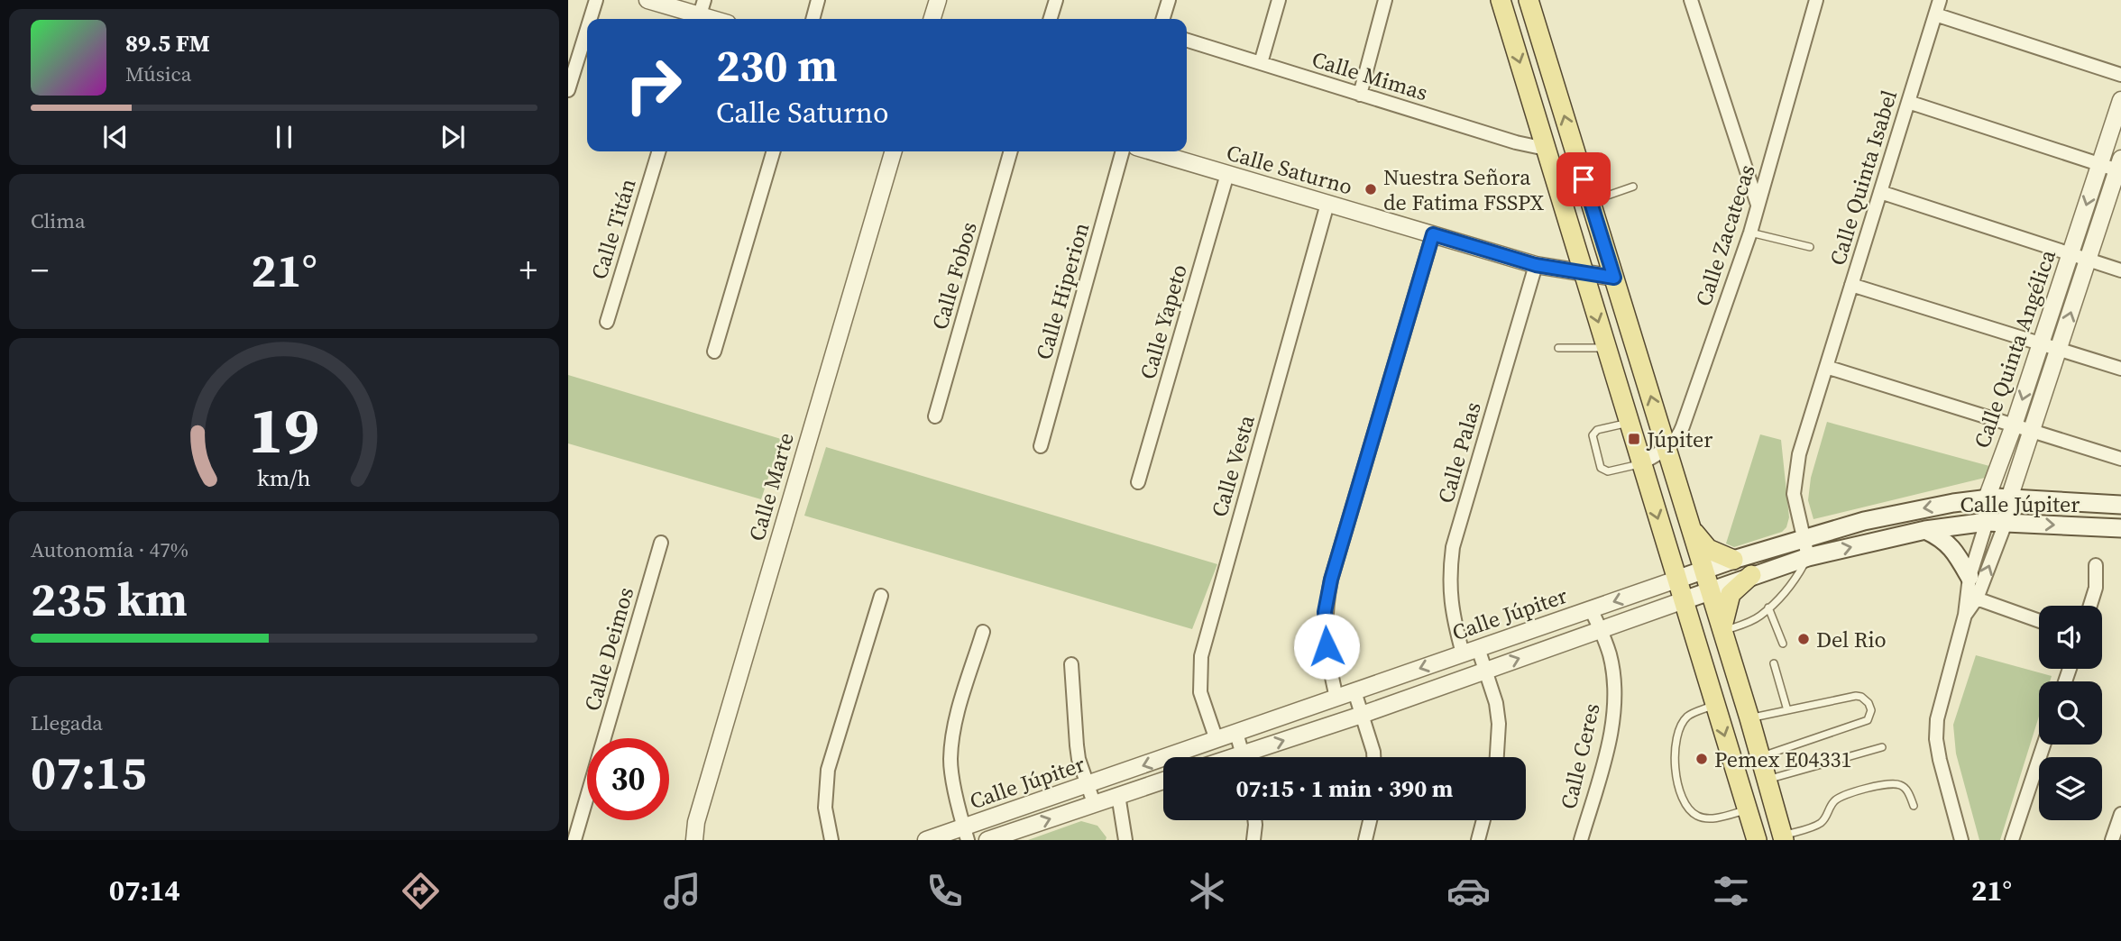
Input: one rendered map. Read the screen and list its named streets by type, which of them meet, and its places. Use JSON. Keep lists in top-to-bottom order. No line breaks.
{"streets":{"main road":["Calle Júpiter"],"street":["Calle Mimas","Calle Saturno","Calle Quinta Isabel","Calle Titán","Calle Zacatecas","Calle Fobos","Calle Hiperion","Calle Yapeto","Calle Quinta Angélica","Calle Palas","Calle Vesta","Calle Marte","Calle Deimos","Calle Ceres"]},"crossings":[["Calle Saturno","Calle Yapeto"],["Calle Saturno","Calle Palas"],["Calle Saturno","Calle Vesta"],["Calle Quinta Isabel","Calle Júpiter"],["Calle Quinta Angélica","Calle Júpiter"],["Calle Palas","Calle Júpiter"],["Calle Vesta","Calle Júpiter"],["Calle Júpiter","Calle Ceres"]],"places":{"other":["Nuestra Señora de Fatima FSSPX","Del Rio","Pemex E04331"],"transit":["Júpiter"]},"page":{"turn":["230 m","Calle Saturno"],"song":["89.5 FM","Música"],"tile":["Clima",["Autonomía · 47%","235 km"],["Llegada","07:15"]],"heat":["−","21°","+"],"limit":"30","trip":"07:15 · 1 min · 390 m","tabs":["07:14","21°"],"gauge":["19","km/h"]}}
